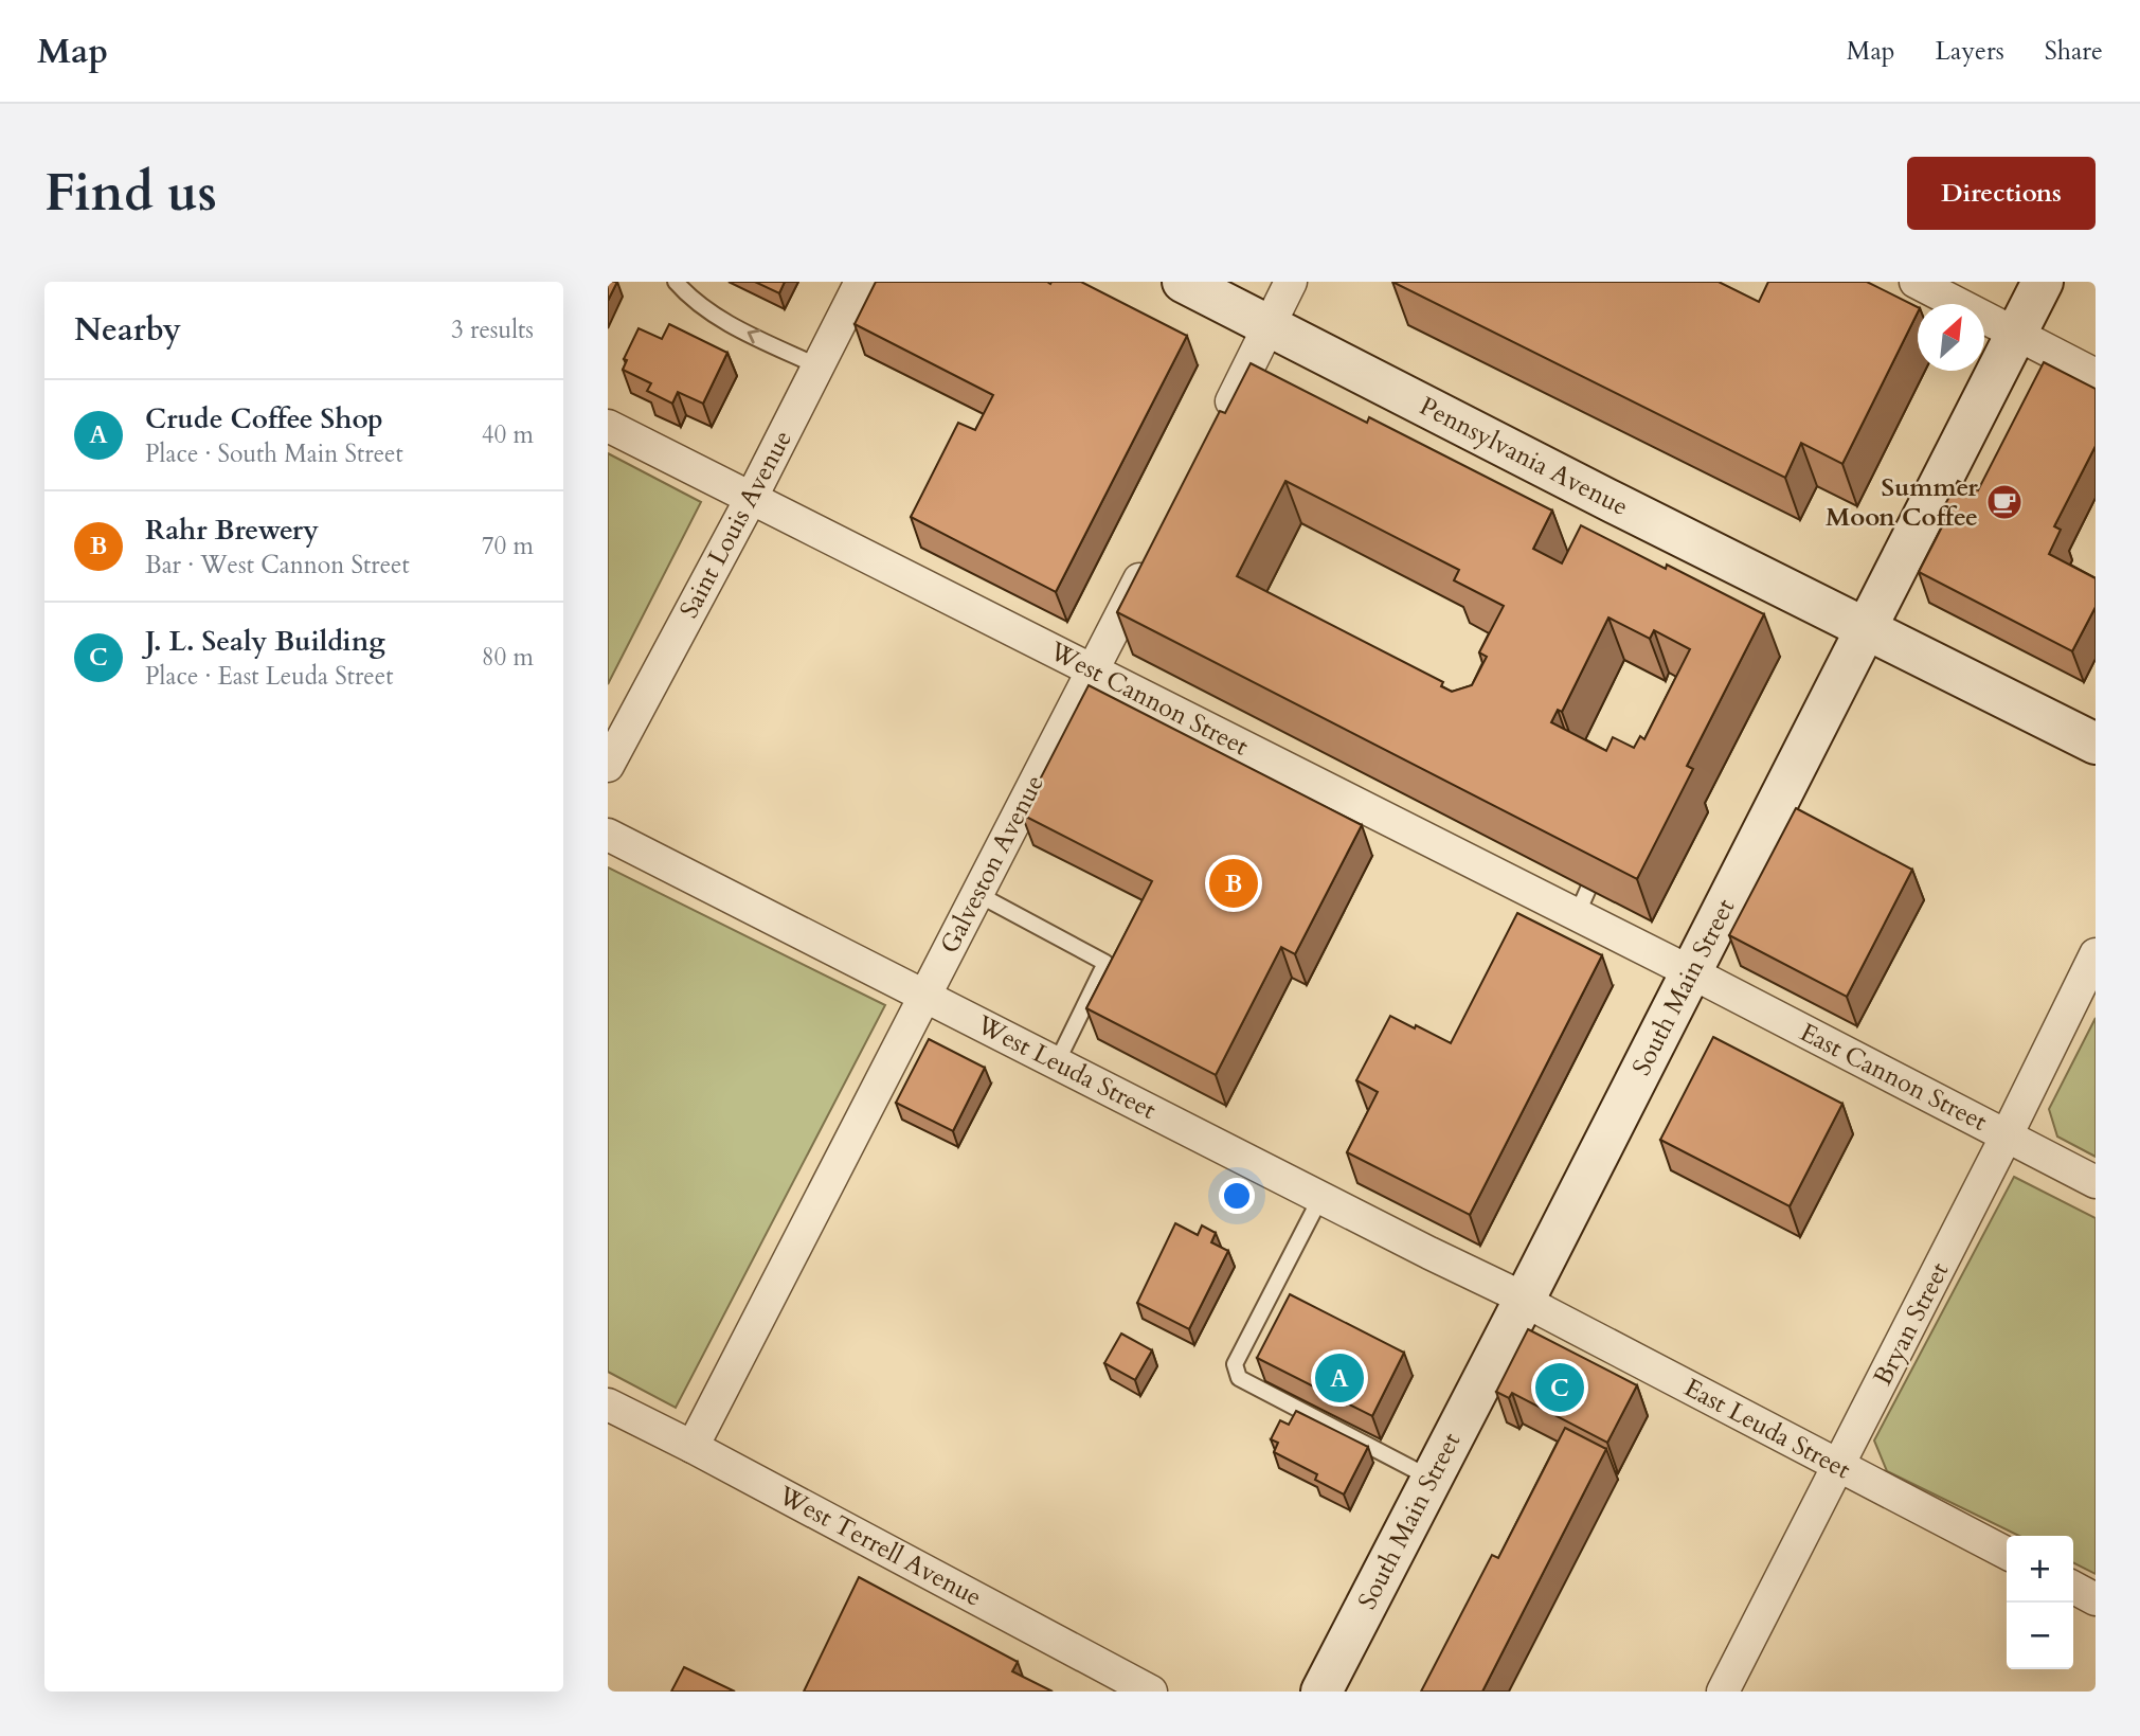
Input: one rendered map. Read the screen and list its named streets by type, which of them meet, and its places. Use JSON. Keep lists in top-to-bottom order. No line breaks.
{"streets":{"street":["Pennsylvania Avenue","Saint Louis Avenue","West Cannon Street","Galveston Avenue","South Main Street","West Leuda Street","East Cannon Street","Bryan Street","East Leuda Street","West Terrell Avenue"]},"crossings":[["Pennsylvania Avenue","South Main Street"],["Saint Louis Avenue","West Cannon Street"],["West Cannon Street","Galveston Avenue"],["West Cannon Street","South Main Street"],["West Cannon Street","East Cannon Street"],["Galveston Avenue","West Leuda Street"],["Galveston Avenue","West Terrell Avenue"],["South Main Street","West Leuda Street"],["South Main Street","East Cannon Street"],["South Main Street","East Leuda Street"],["West Leuda Street","East Leuda Street"],["East Cannon Street","Bryan Street"],["Bryan Street","East Leuda Street"]],"places":{"cafe":["Summer Moon Coffee"]},"north":"top right","page":{"header":"Map","nav":["Map","Layers","Share"],"buttons":"Directions","title":"Find us","heading":["Nearby","3 results"],"list":[{"mark":"A","name":"Crude Coffee Shop","note":"Place · South Main Street","value":"40 m"},{"mark":"B","name":"Rahr Brewery","note":"Bar · West Cannon Street","value":"70 m"},{"mark":"C","name":"J. L. Sealy Building","note":"Place · East Leuda Street","value":"80 m"}],"pins":["B","A","C"],"map_buttons":["+","−"]}}
